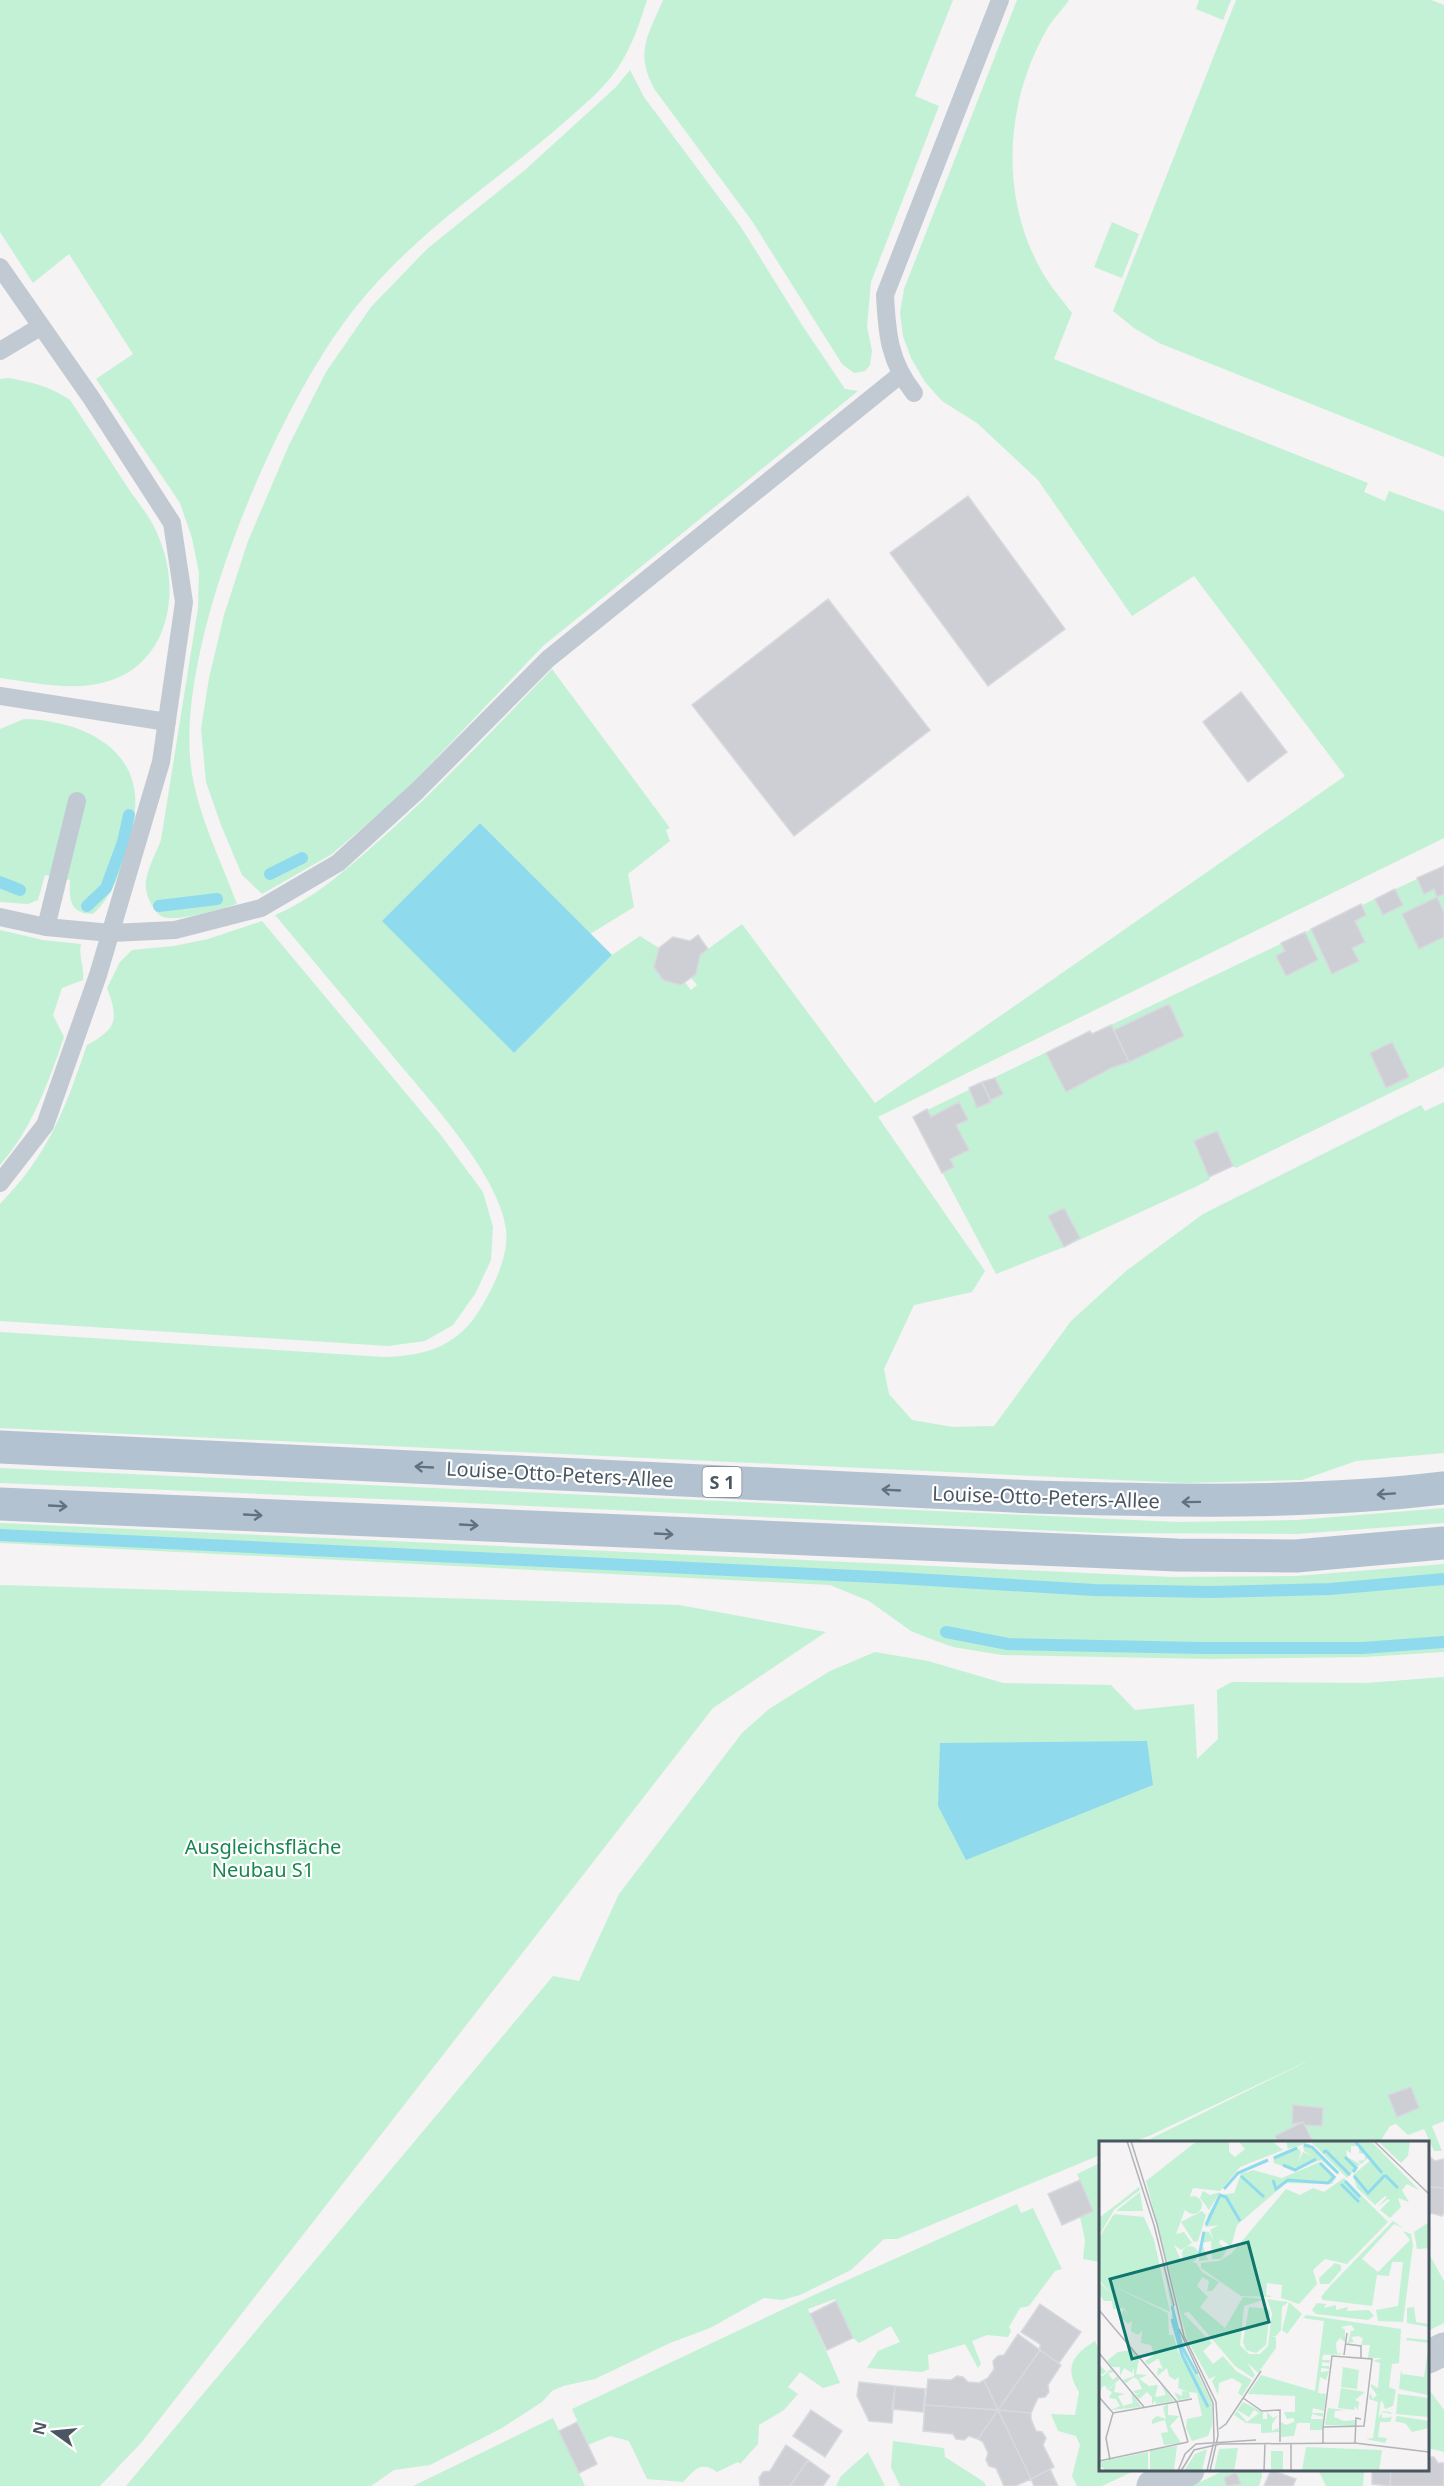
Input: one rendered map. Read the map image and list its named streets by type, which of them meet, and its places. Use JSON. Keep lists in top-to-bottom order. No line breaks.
{"streets":{"main road":["Louise-Otto-Peters-Allee","S 1"]},"parks":["Ausgleichsfläche Neubau S1"],"north":"left"}
